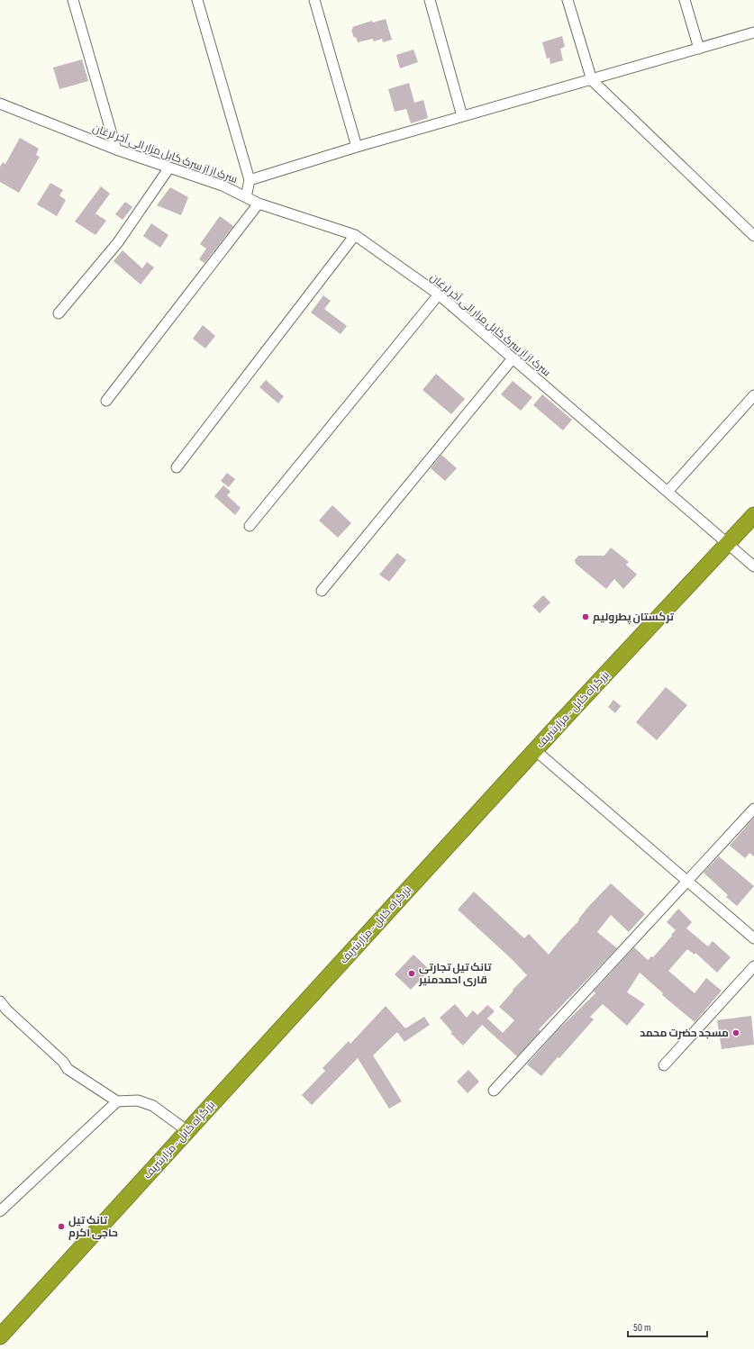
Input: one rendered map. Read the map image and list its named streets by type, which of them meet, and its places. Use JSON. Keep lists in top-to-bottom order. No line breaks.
{"streets":{"highway":["بزرگراه کابل - مزارشریف"],"street":["سرک از از سرک کابل مزار الی آخر لرغان"]},"crossings":[["سرک از از سرک کابل مزار الی آخر لرغان","بزرگراه کابل - مزارشریف"]],"places":["ترکستان پطرولیم","تانک تیل تجارتی قاری احمدمنیر","مسجد حضرت محمد","تانک تیل حاجی اکرم"],"scale_bar":"50 m"}
